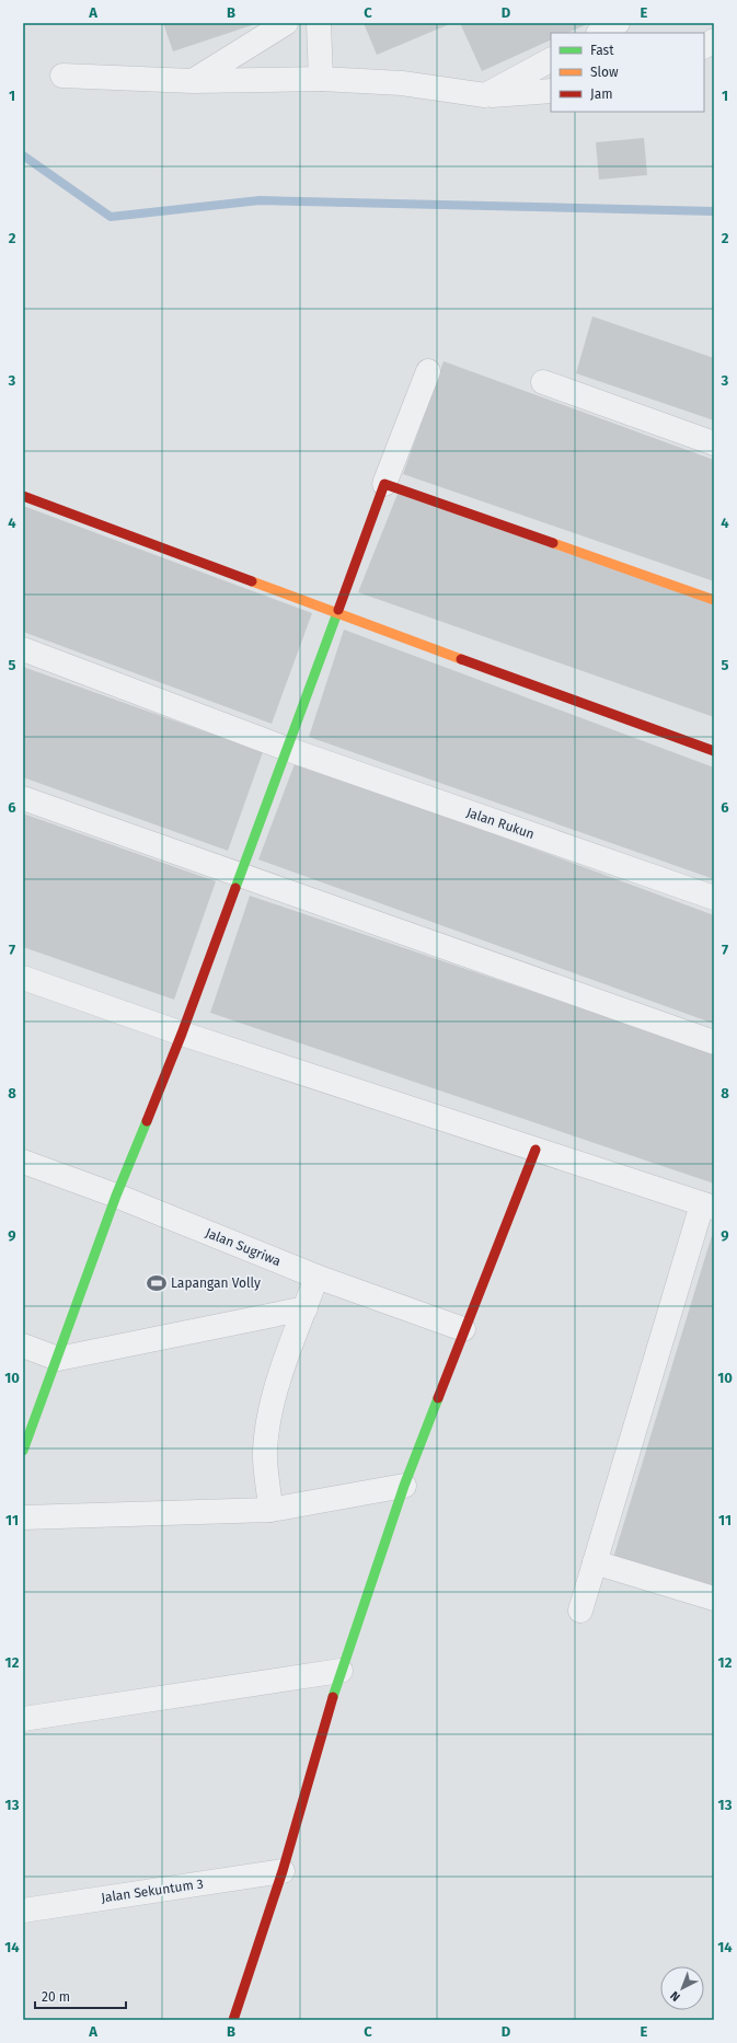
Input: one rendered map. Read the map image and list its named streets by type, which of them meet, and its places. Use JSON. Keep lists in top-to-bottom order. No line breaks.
{"streets":{"street":["Jalan Rukun","Jalan Sugriwa","Jalan Sekuntum 3"]},"places":{"sports":["Lapangan Volly"]},"legend":["Fast","Slow","Jam"],"scale_bar":"20 m","north":"bottom left","grid":{"columns":["A","B","C","D","E"],"rows":["1","2","3","4","5","6","7","8","9","10","11","12","13","14"]}}
